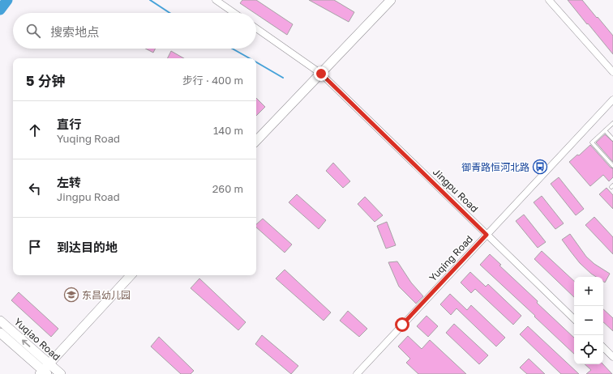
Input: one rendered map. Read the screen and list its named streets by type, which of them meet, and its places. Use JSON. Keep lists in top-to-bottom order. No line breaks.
{"streets":{"street":["Jingpu Road","Yuqing Road","Yuqiao Road"]},"crossings":[["Jingpu Road","Yuqing Road"]],"places":{"bus stop":["御青路恒河北路"],"school or university":["东昌幼儿园"]},"page":{"search":"搜索地点","heading":["5 分钟","步行 · 400 m"],"list":[["直行","Yuqing Road","140 m"],["左转","Jingpu Road","260 m"],"到达目的地"],"map_buttons":["+","−"]}}
